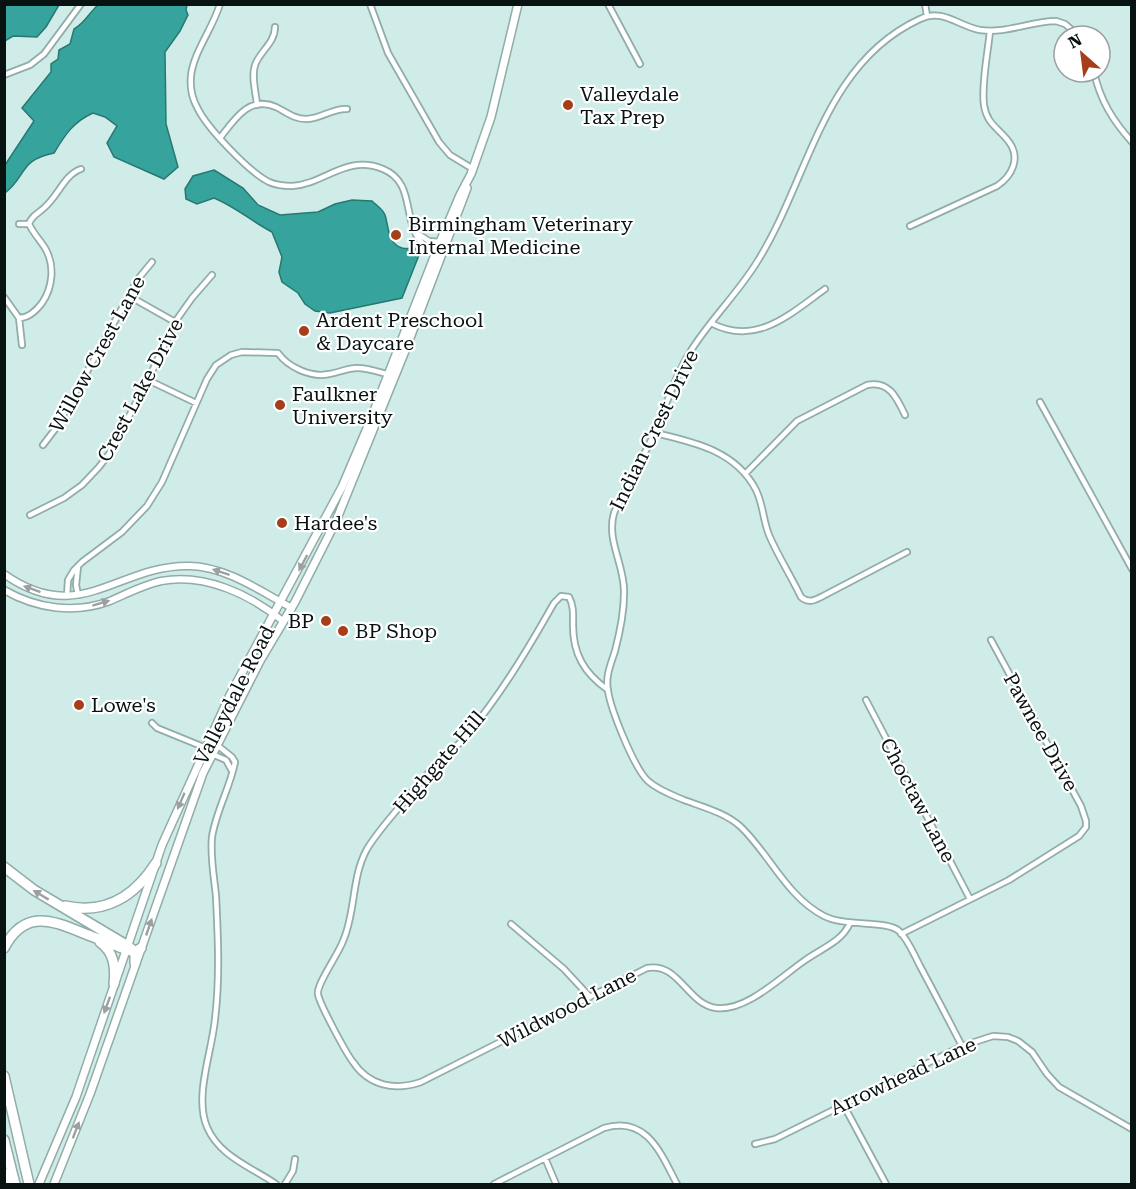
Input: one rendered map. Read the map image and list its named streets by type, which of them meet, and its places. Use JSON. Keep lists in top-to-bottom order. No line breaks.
{"streets":{"main road":["Valleydale Road"],"street":["Willow Crest Lane","Crest Lake Drive","Indian Crest Drive","Pawnee Drive","Highgate Hill","Choctaw Lane","Wildwood Lane","Arrowhead Lane"]},"crossings":[["Indian Crest Drive","Highgate Hill"],["Indian Crest Drive","Wildwood Lane"],["Pawnee Drive","Choctaw Lane"],["Highgate Hill","Wildwood Lane"]],"places":["Valleydale Tax Prep","Birmingham Veterinary Internal Medicine","Ardent Preschool & Daycare","Faulkner University","Hardee's","BP","BP Shop","Lowe's"],"north":"top left"}
